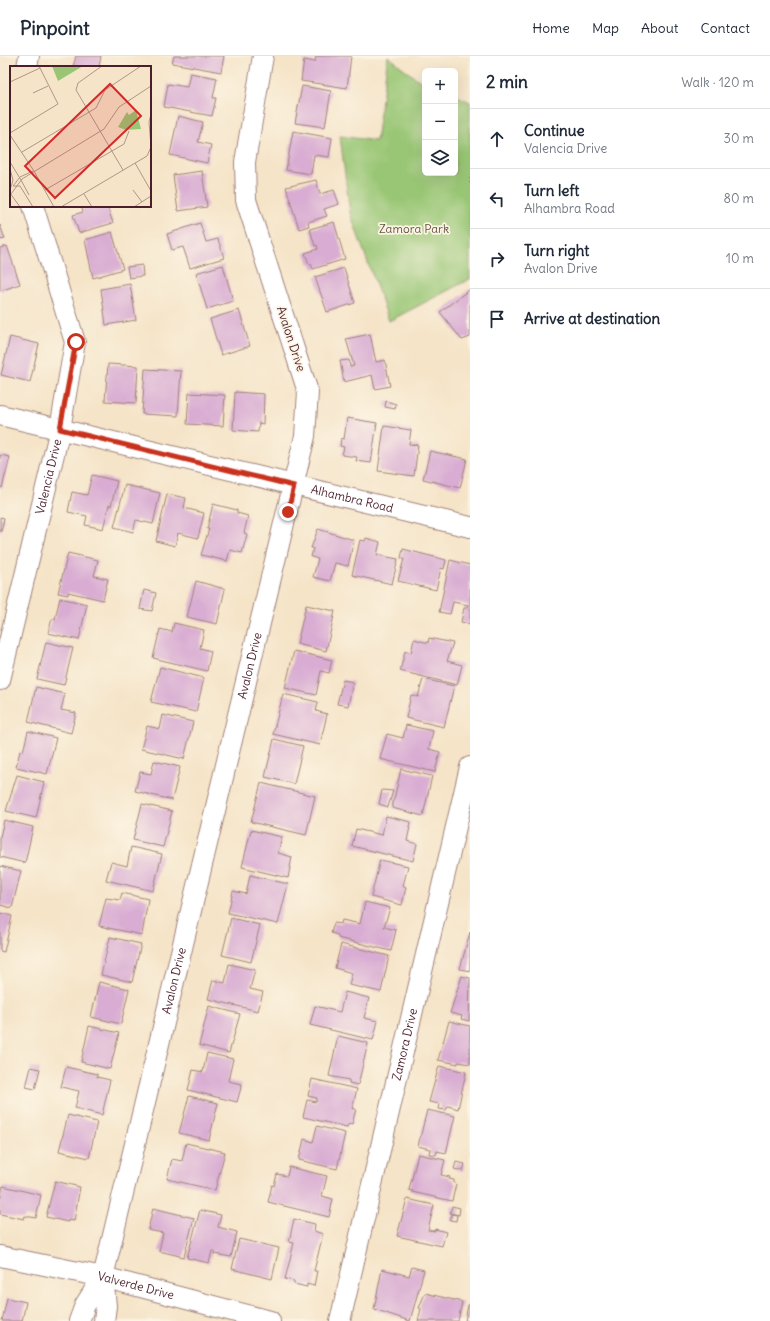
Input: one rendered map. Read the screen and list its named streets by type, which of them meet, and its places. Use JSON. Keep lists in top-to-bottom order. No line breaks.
{"streets":{"street":["Avalon Drive","Valencia Drive","Alhambra Road","Zamora Drive","Valverde Drive"]},"crossings":[["Avalon Drive","Alhambra Road"],["Avalon Drive","Valverde Drive"],["Valencia Drive","Alhambra Road"]],"parks":["Zamora Park"],"page":{"header":"Pinpoint","nav":["Home","Map","About","Contact"],"heading":["2 min","Walk · 120 m"],"map_buttons":["+","−"],"list":[["Continue","Valencia Drive","30 m"],["Turn left","Alhambra Road","80 m"],["Turn right","Avalon Drive","10 m"],"Arrive at destination"]}}
